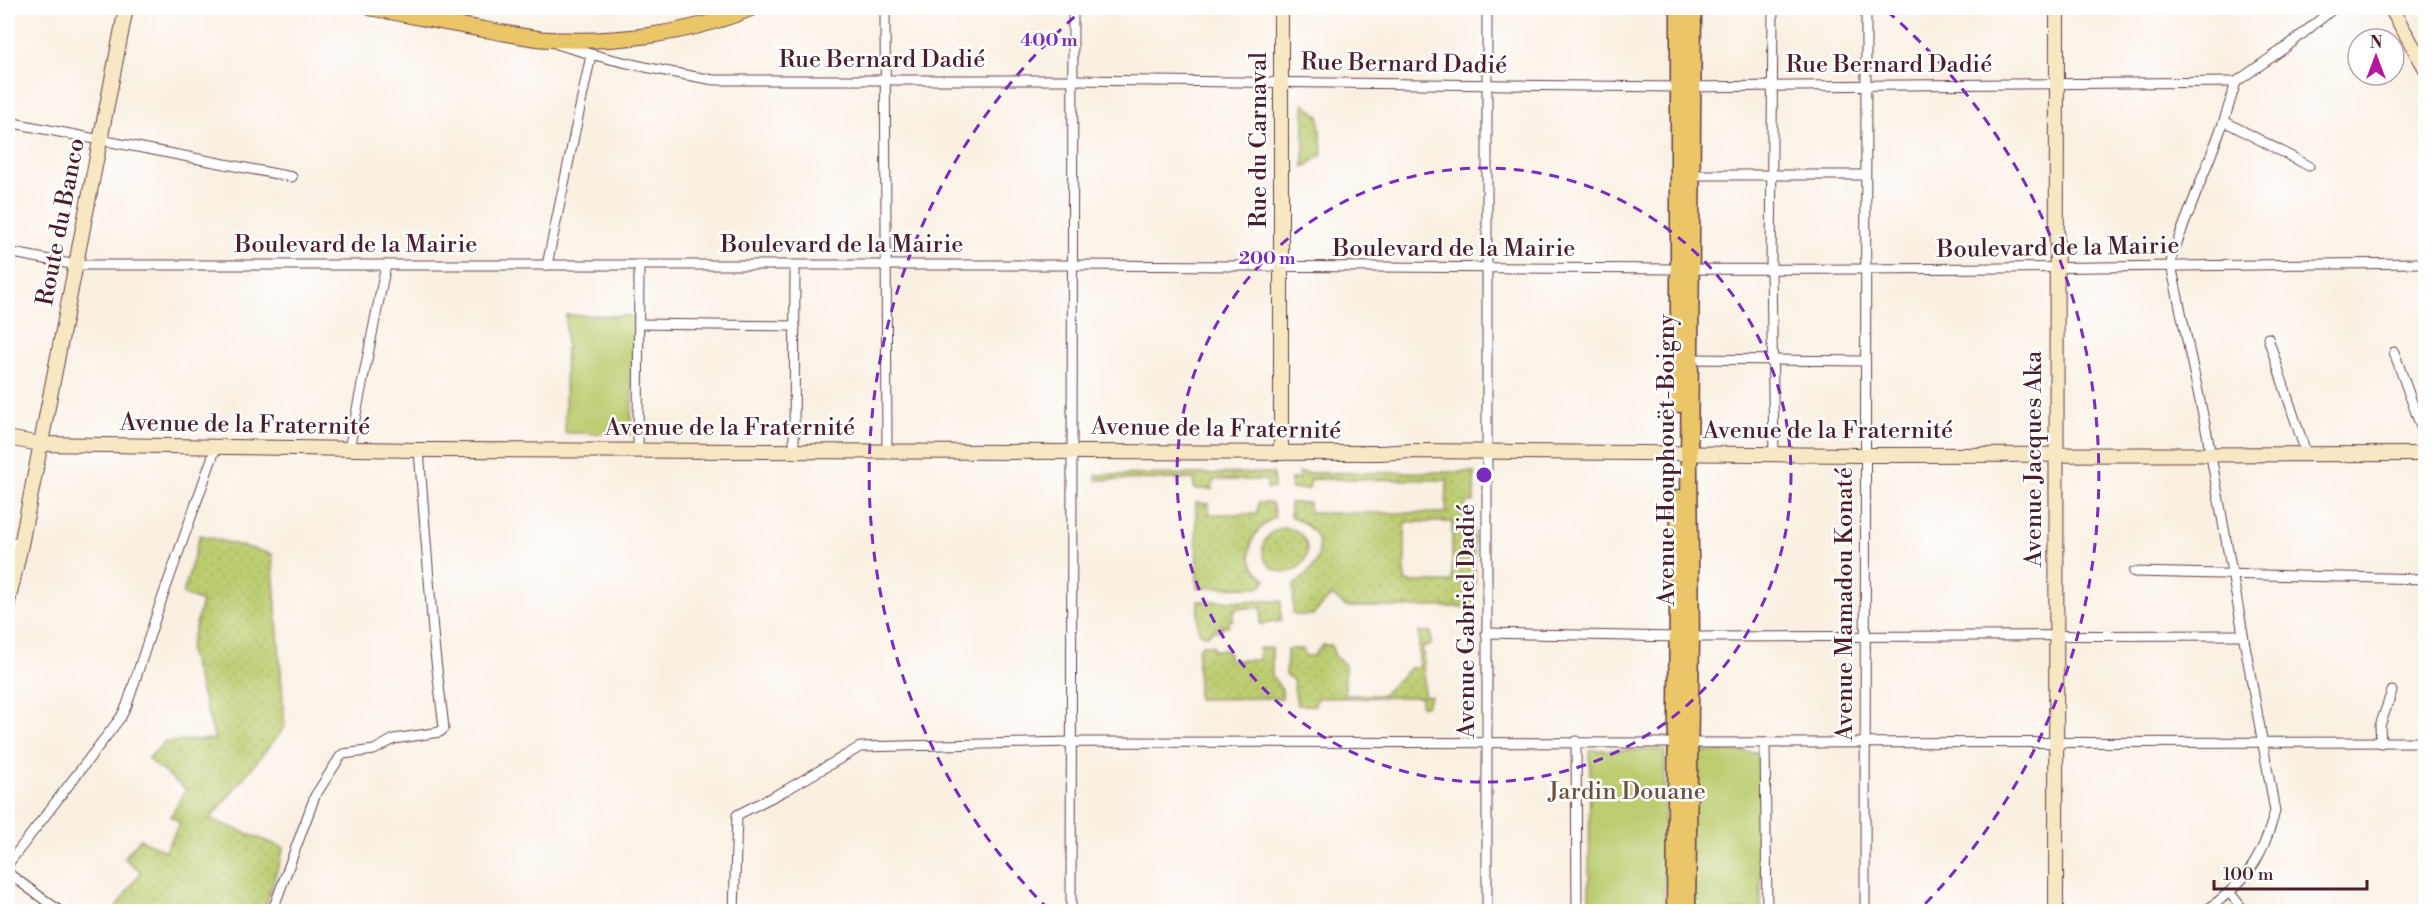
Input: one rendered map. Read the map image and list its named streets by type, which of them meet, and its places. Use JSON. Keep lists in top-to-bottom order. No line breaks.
{"streets":{"highway":["Avenue Houphouët-Boigny"],"street":["Rue Bernard Dadié","Rue du Carnaval","Route du Banco","Boulevard de la Mairie","Avenue de la Fraternité","Avenue Jacques Aka","Avenue Mamadou Konaté","Avenue Gabriel Dadié"]},"crossings":[["Rue Bernard Dadié","Rue du Carnaval"],["Rue Bernard Dadié","Avenue Jacques Aka"],["Rue Bernard Dadié","Avenue Houphouët-Boigny"],["Rue Bernard Dadié","Avenue Mamadou Konaté"],["Rue Bernard Dadié","Avenue Gabriel Dadié"],["Rue du Carnaval","Boulevard de la Mairie"],["Rue du Carnaval","Avenue de la Fraternité"],["Route du Banco","Boulevard de la Mairie"],["Route du Banco","Avenue de la Fraternité"],["Boulevard de la Mairie","Avenue Jacques Aka"],["Boulevard de la Mairie","Avenue Houphouët-Boigny"],["Boulevard de la Mairie","Avenue Mamadou Konaté"],["Boulevard de la Mairie","Avenue Gabriel Dadié"],["Avenue de la Fraternité","Avenue Jacques Aka"],["Avenue de la Fraternité","Avenue Houphouët-Boigny"],["Avenue de la Fraternité","Avenue Mamadou Konaté"],["Avenue de la Fraternité","Avenue Gabriel Dadié"]],"parks":["Jardin Douane"],"scale_bar":"100 m","north":"top","rings":["400 m","200 m"]}
